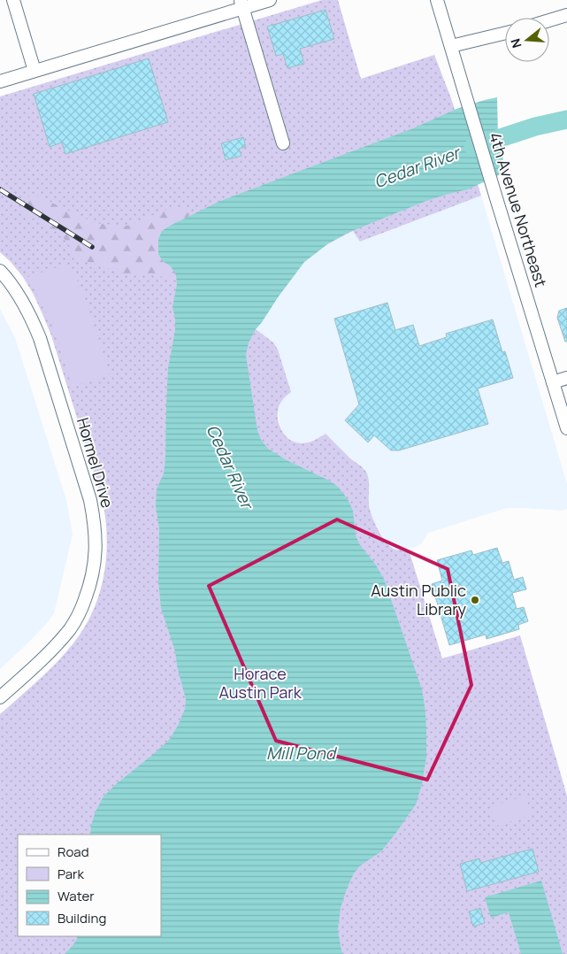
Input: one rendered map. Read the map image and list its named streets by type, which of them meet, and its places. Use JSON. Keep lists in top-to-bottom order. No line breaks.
{"streets":{"street":["4th Avenue Northeast","Hormel Drive"]},"water":["Cedar River","Mill Pond"],"parks":["Horace Austin Park"],"places":["Austin Public Library"],"legend":["Road","Park","Water","Building"],"north":"left"}
